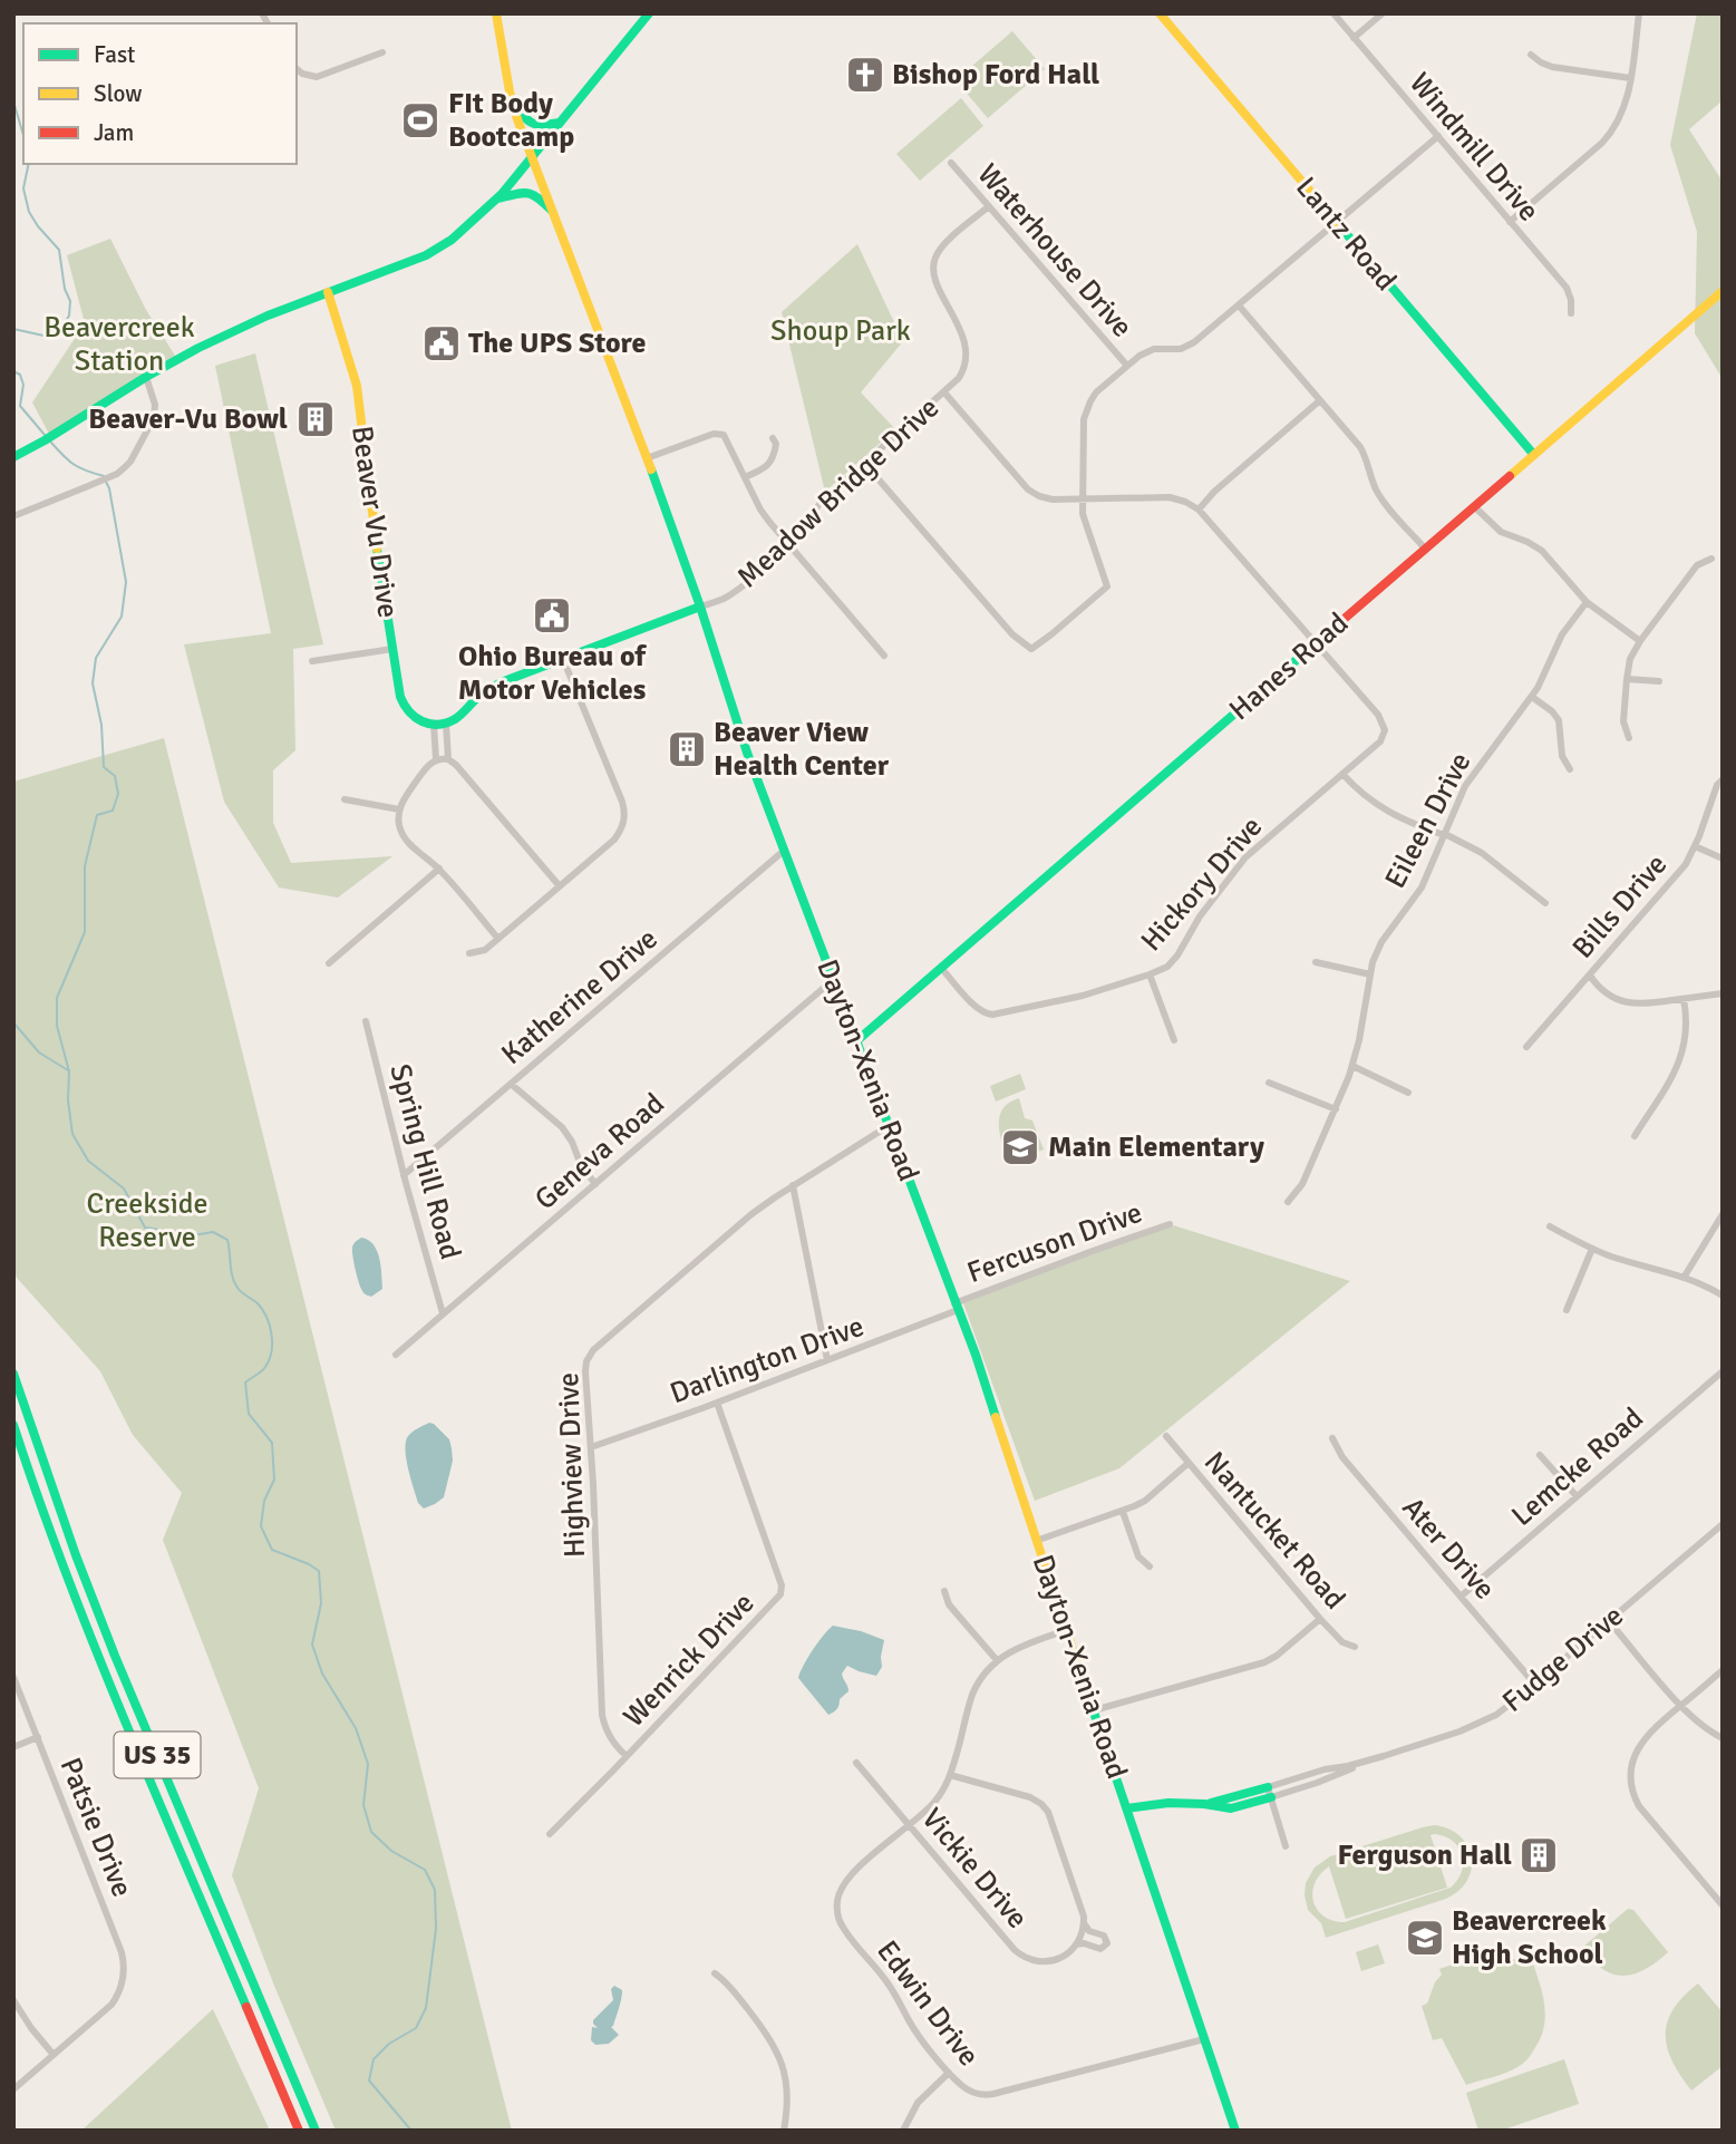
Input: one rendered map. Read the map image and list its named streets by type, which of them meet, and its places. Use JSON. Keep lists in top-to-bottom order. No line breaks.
{"streets":{"main road":["Lantz Road","Meadow Bridge Drive","Beaver Vu Drive","Hanes Road","Dayton-Xenia Road","Fudge Drive","US 35"],"street":["Windmill Drive","Waterhouse Drive","Eileen Drive","Hickory Drive","Bills Drive","Katherine Drive","Geneva Road","Spring Hill Road","Fercuson Drive","Darlington Drive","Highview Drive","Lemcke Road","Nantucket Road","Ater Drive","Wenrick Drive","Patsie Drive","Vickie Drive","Edwin Drive"]},"crossings":[["Lantz Road","Hanes Road"],["Waterhouse Drive","Meadow Bridge Drive"],["Meadow Bridge Drive","Dayton-Xenia Road"],["Hanes Road","Hickory Drive"],["Hanes Road","Dayton-Xenia Road"],["Katherine Drive","Dayton-Xenia Road"],["Katherine Drive","Spring Hill Road"],["Dayton-Xenia Road","Geneva Road"],["Dayton-Xenia Road","Fercuson Drive"],["Dayton-Xenia Road","Darlington Drive"],["Dayton-Xenia Road","Highview Drive"],["Dayton-Xenia Road","Fudge Drive"],["Dayton-Xenia Road","Edwin Drive"],["Geneva Road","Spring Hill Road"],["Fercuson Drive","Darlington Drive"],["Darlington Drive","Highview Drive"],["Darlington Drive","Wenrick Drive"],["Highview Drive","Wenrick Drive"],["Lemcke Road","Ater Drive"],["Ater Drive","Fudge Drive"],["Vickie Drive","Edwin Drive"]],"parks":["Beavercreek Station","Shoup Park","Creekside Reserve"],"places":{"church":["Bishop Ford Hall"],"sports":["FIt Body Bootcamp"],"public building":["The UPS Store","Ohio Bureau of Motor Vehicles"],"building":["Beaver-Vu Bowl","Beaver View Health Center","Ferguson Hall"],"school or university":["Main Elementary","Beavercreek High School"]},"legend":["Fast","Slow","Jam"]}
